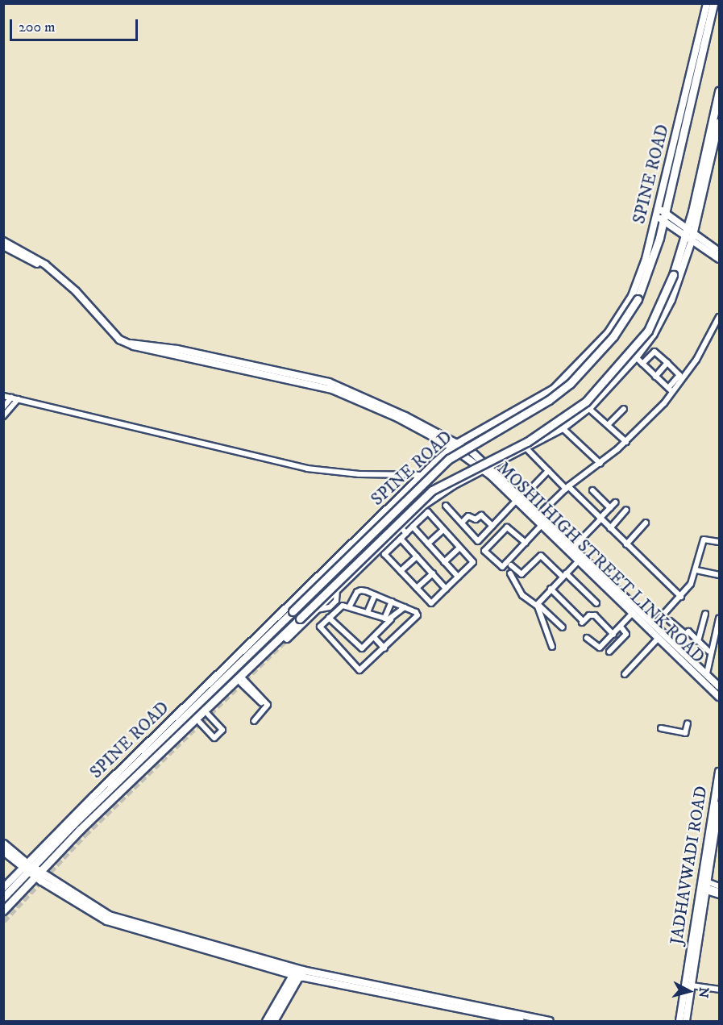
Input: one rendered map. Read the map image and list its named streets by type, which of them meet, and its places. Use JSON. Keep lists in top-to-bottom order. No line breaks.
{"streets":{"main road":["SPINE ROAD"],"street":["MOSHI HIGH STREET LINK ROAD","JADHAVWADI ROAD"]},"crossings":[["SPINE ROAD","MOSHI HIGH STREET LINK ROAD"]],"scale_bar":"200 m","north":"right"}
